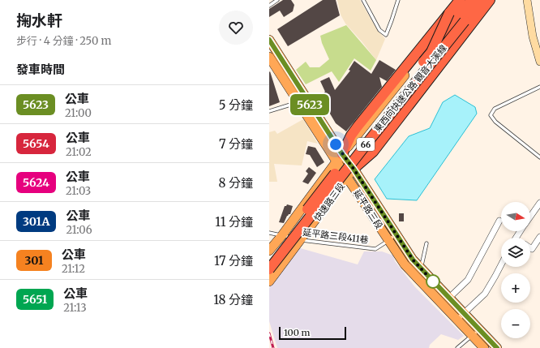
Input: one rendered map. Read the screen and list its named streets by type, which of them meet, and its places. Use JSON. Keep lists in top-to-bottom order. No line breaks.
{"streets":{"highway":["東西向快速公路 觀音大溪線","66"],"main road":["快速路三段","延平路三段"],"lane":["延平路三段411巷"]},"crossings":[["快速路三段","延平路三段"],["快速路三段","延平路三段411巷"],["延平路三段","延平路三段411巷"]],"lines":["bus line 5623"],"scale_bar":"100 m","north":"right","page":{"heading":[["掬水軒","步行 · 4 分鐘 · 250 m"],"發車時間"],"on_map":"5623","list":[{"mark":"5623","name":"公車","note":"21:00","value":"5 分鐘"},{"mark":"5654","name":"公車","note":"21:02","value":"7 分鐘"},{"mark":"5624","name":"公車","note":"21:03","value":"8 分鐘"},{"mark":"301A","name":"公車","note":"21:06","value":"11 分鐘"},{"mark":"301","name":"公車","note":"21:12","value":"17 分鐘"},{"mark":"5651","name":"公車","note":"21:13","value":"18 分鐘"}],"map_buttons":["+","−"],"scale":"100 m"}}
